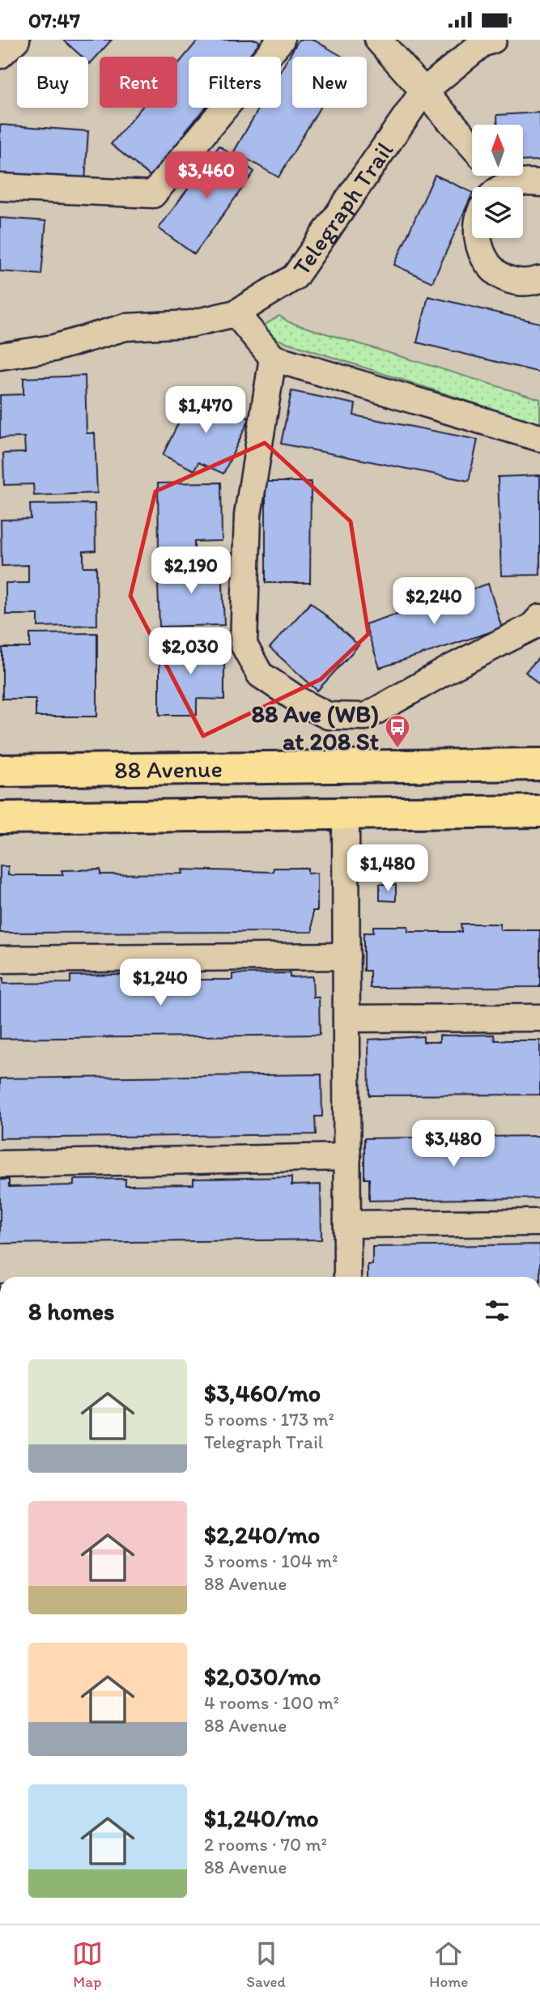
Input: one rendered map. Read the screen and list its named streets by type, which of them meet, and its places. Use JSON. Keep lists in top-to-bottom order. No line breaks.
{"streets":{"main road":["88 Avenue"],"street":["Telegraph Trail"]},"places":{"bus stop":["88 Ave (WB) at 208 St"]},"north":"top","page":{"status":"07:47","chip":["Buy","Rent","Filters","New"],"price":["$3,460","$1,470","$2,190","$2,240","$2,030","$1,480","$1,240","$3,480"],"heading":"8 homes","list":[{"name":"$3,460/mo","note":"5 rooms · 173 m² · Telegraph Trail"},{"name":"$2,240/mo","note":"3 rooms · 104 m² · 88 Avenue"},{"name":"$2,030/mo","note":"4 rooms · 100 m² · 88 Avenue"},{"name":"$1,240/mo","note":"2 rooms · 70 m² · 88 Avenue"}],"tabs":["Map","Saved","Home"]}}
